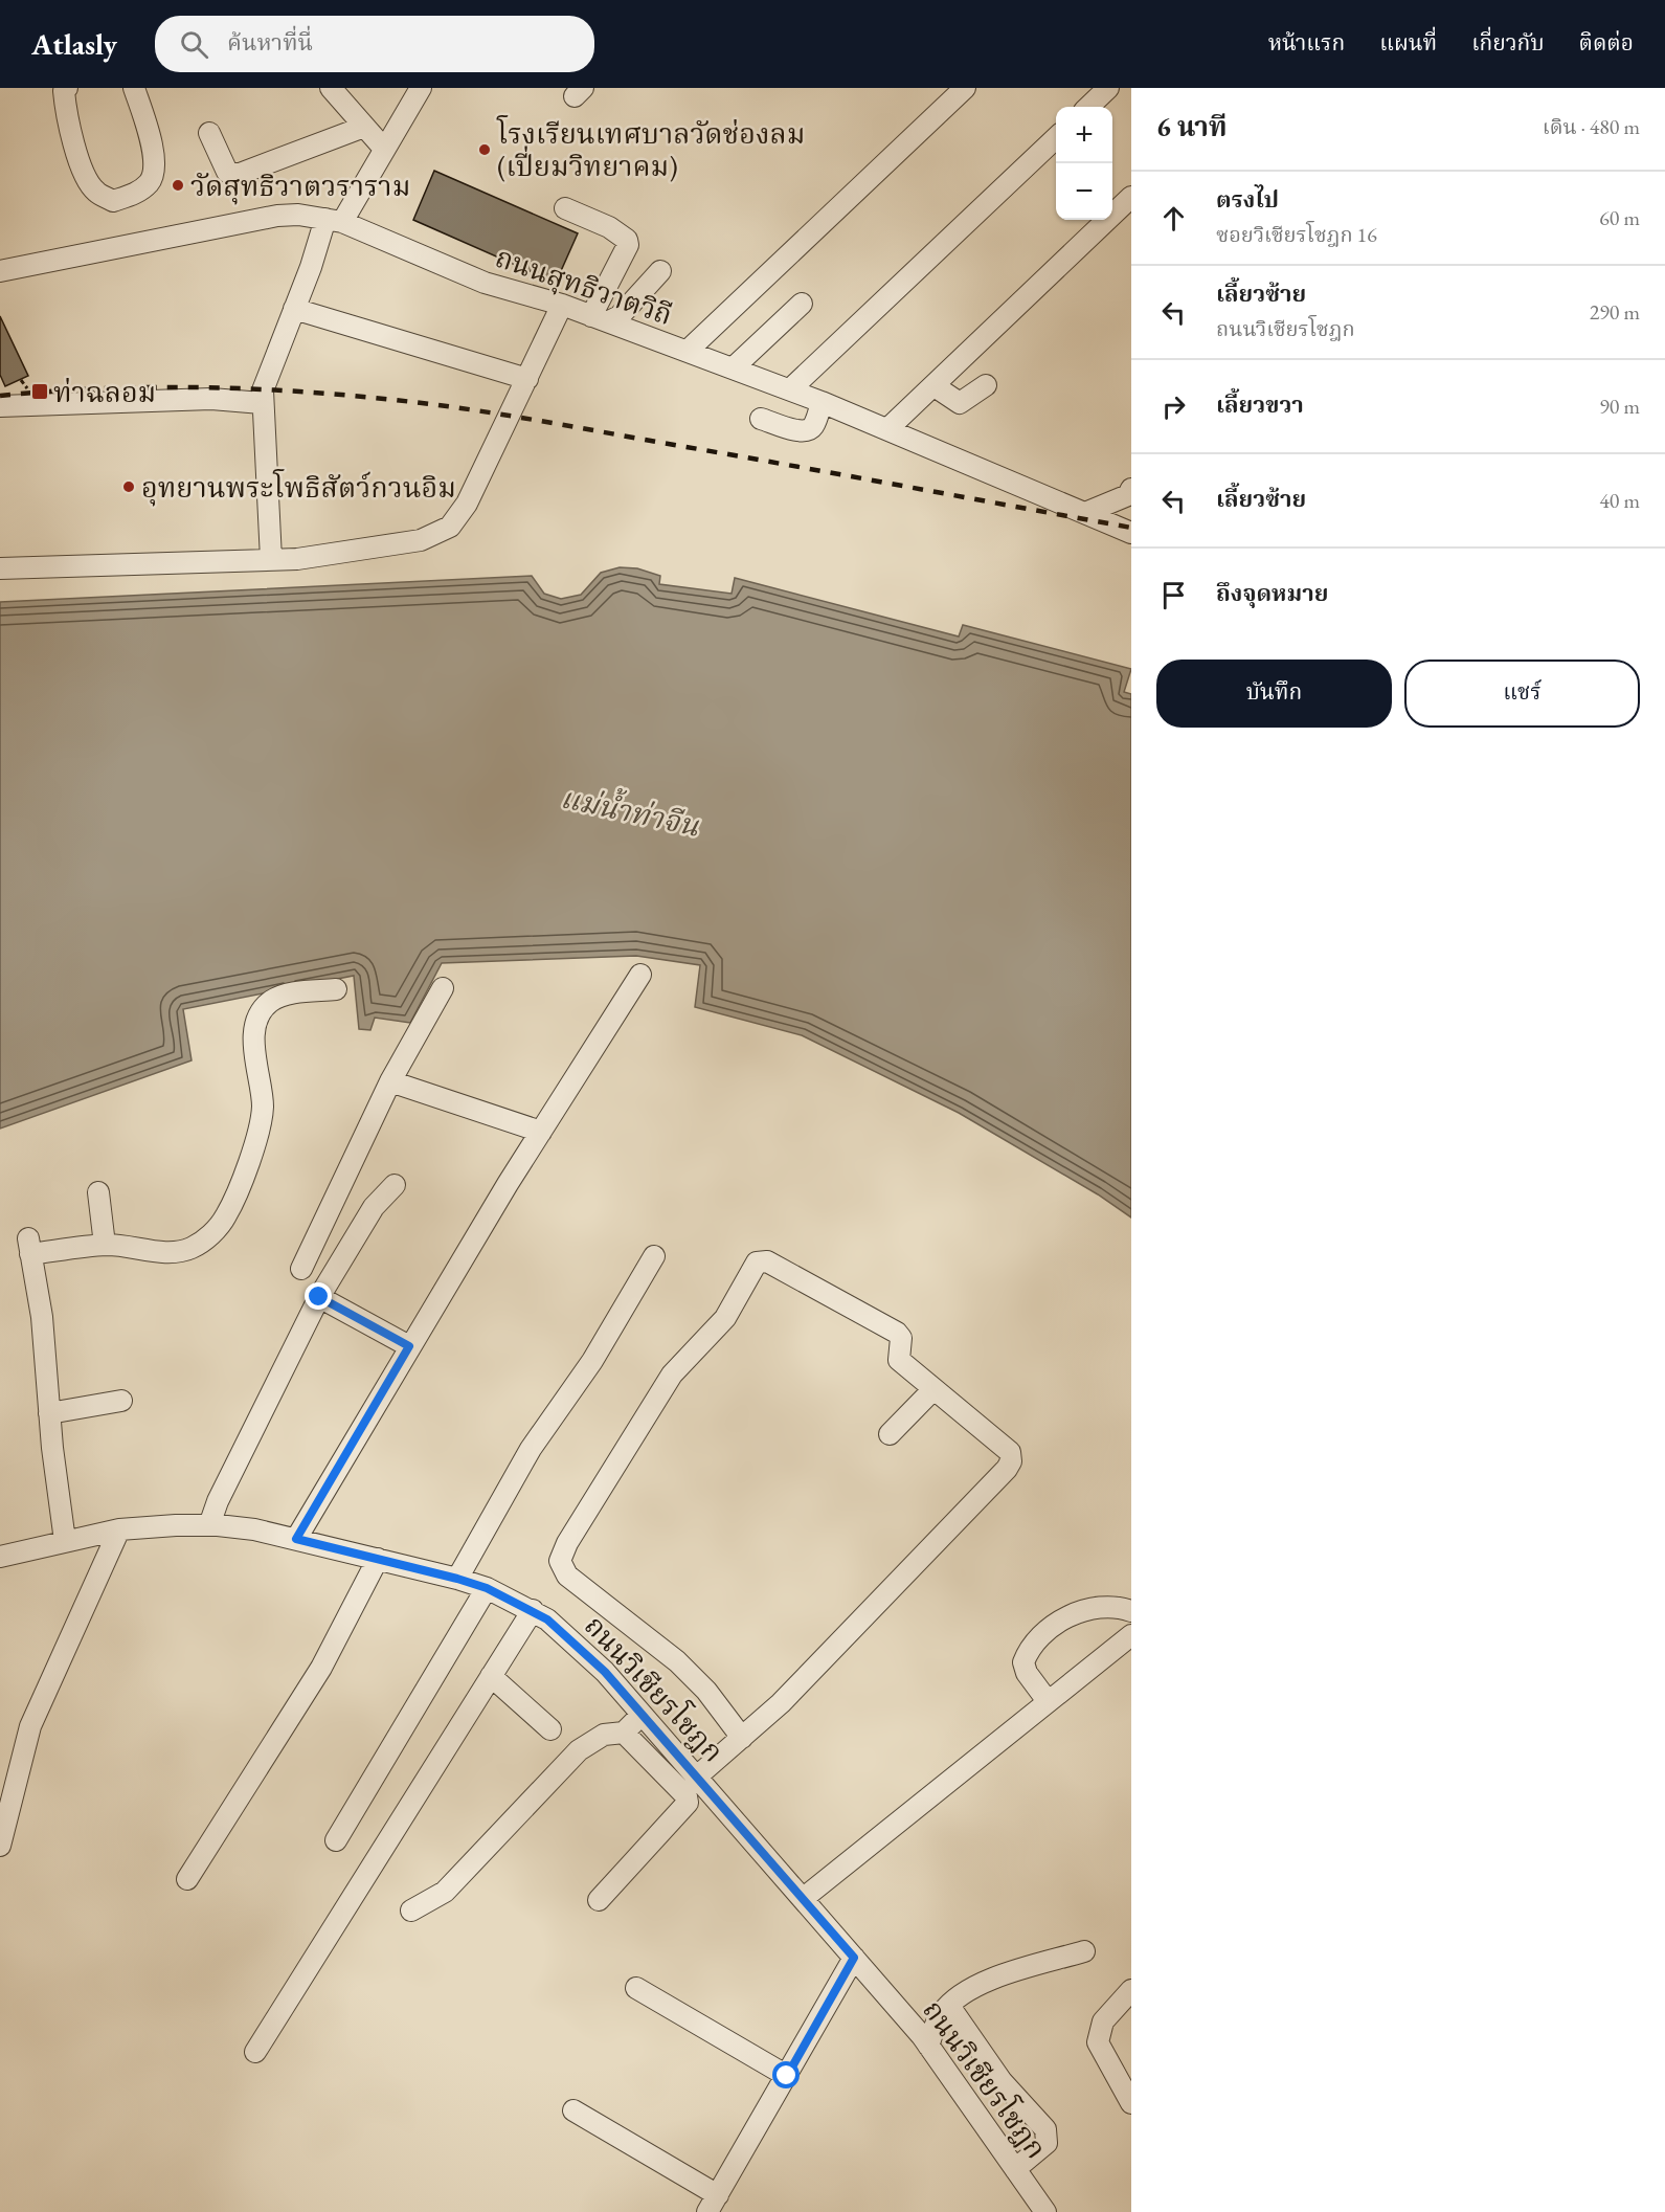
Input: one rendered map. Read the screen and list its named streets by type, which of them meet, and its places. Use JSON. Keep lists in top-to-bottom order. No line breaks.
{"streets":{"street":["ถนนสุทธิวาตวิถี","ถนนวิเชียรโชฎก"]},"water":["แม่น้ำท่าจีน"],"places":{"other":["โรงเรียนเทศบาลวัดช่องลม (เปี่ยมวิทยาคม)","วัดสุทธิวาตวราราม","อุทยานพระโพธิสัตว์กวนอิม"],"transit":["ท่าฉลอม"]},"page":{"header":"Atlasly","search":"ค้นหาที่นี่","nav":["หน้าแรก","แผนที่","เกี่ยวกับ","ติดต่อ"],"heading":["6 นาที","เดิน · 480 m"],"map_buttons":["+","−"],"list":[["ตรงไป","ซอยวิเชียรโชฎก 16","60 m"],["เลี้ยวซ้าย","ถนนวิเชียรโชฎก","290 m"],["เลี้ยวขวา","90 m"],["เลี้ยวซ้าย","40 m"],"ถึงจุดหมาย"],"buttons":["บันทึก","แชร์"]}}
